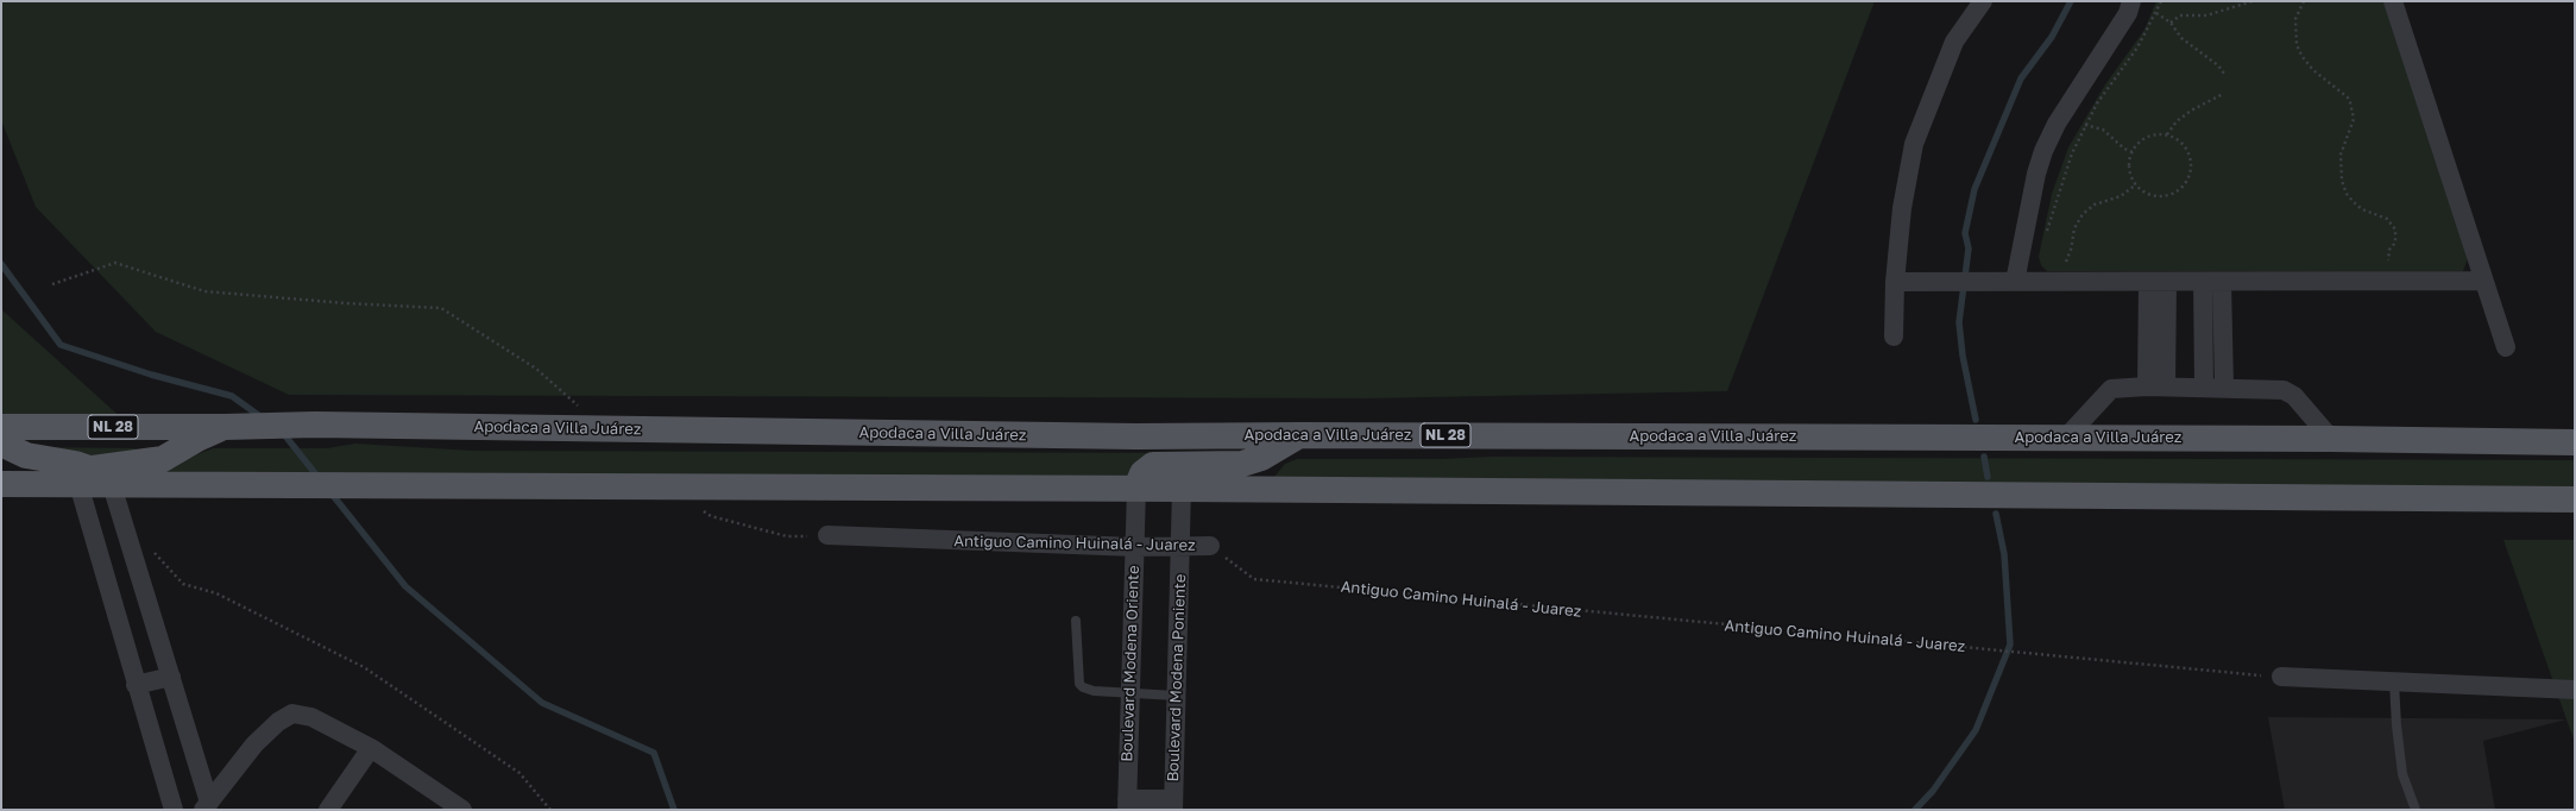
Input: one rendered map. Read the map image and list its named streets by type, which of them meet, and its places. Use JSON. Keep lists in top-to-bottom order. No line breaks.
{"streets":{"main road":["NL 28","Apodaca a Villa Juárez"],"street":["Antiguo Camino Huinalá - Juarez","Boulevard Modena Oriente","Boulevard Modena Poniente"]},"crossings":[["NL 28","Apodaca a Villa Juárez"],["Antiguo Camino Huinalá - Juarez","Boulevard Modena Oriente"],["Antiguo Camino Huinalá - Juarez","Boulevard Modena Poniente"]]}
